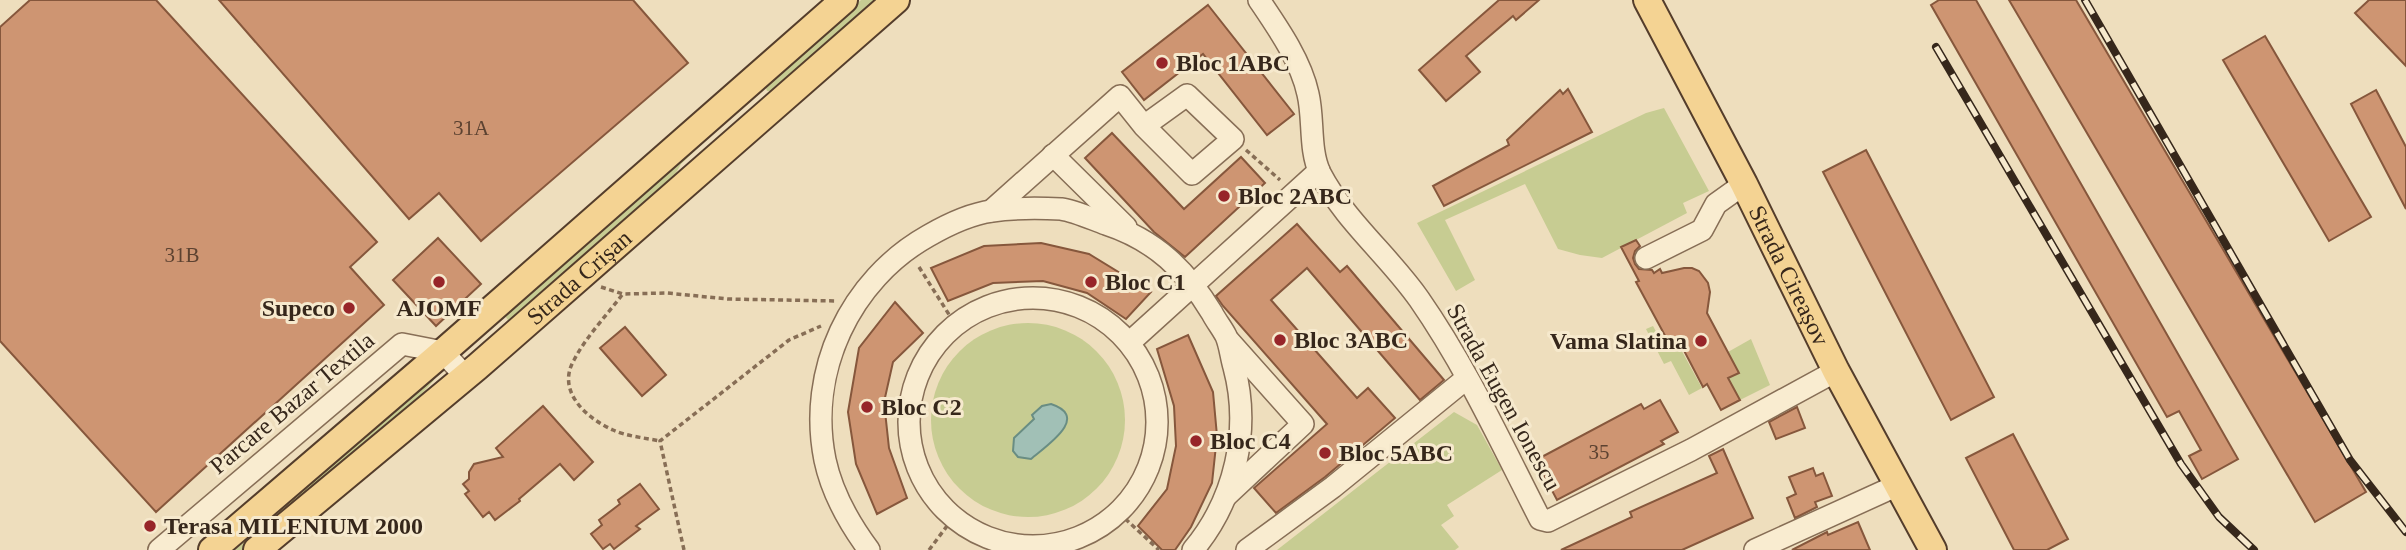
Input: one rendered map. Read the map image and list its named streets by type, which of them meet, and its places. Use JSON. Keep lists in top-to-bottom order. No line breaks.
{"streets":{"main road":["Strada Cireașov","Strada Crișan"],"street":["Strada Eugen Ionescu","Parcare Bazar Textila"]},"crossings":[["Strada Cireașov","Strada Eugen Ionescu"],["Strada Crișan","Parcare Bazar Textila"]],"places":["Bloc 1ABC","Bloc 2ABC","AJOMF","Bloc C1","Supeco","Bloc 3ABC","Vama Slatina","Bloc C2","Bloc C4","Bloc 5ABC","Terasa MILENIUM 2000"],"house_numbers":["31A","31B","35"]}
